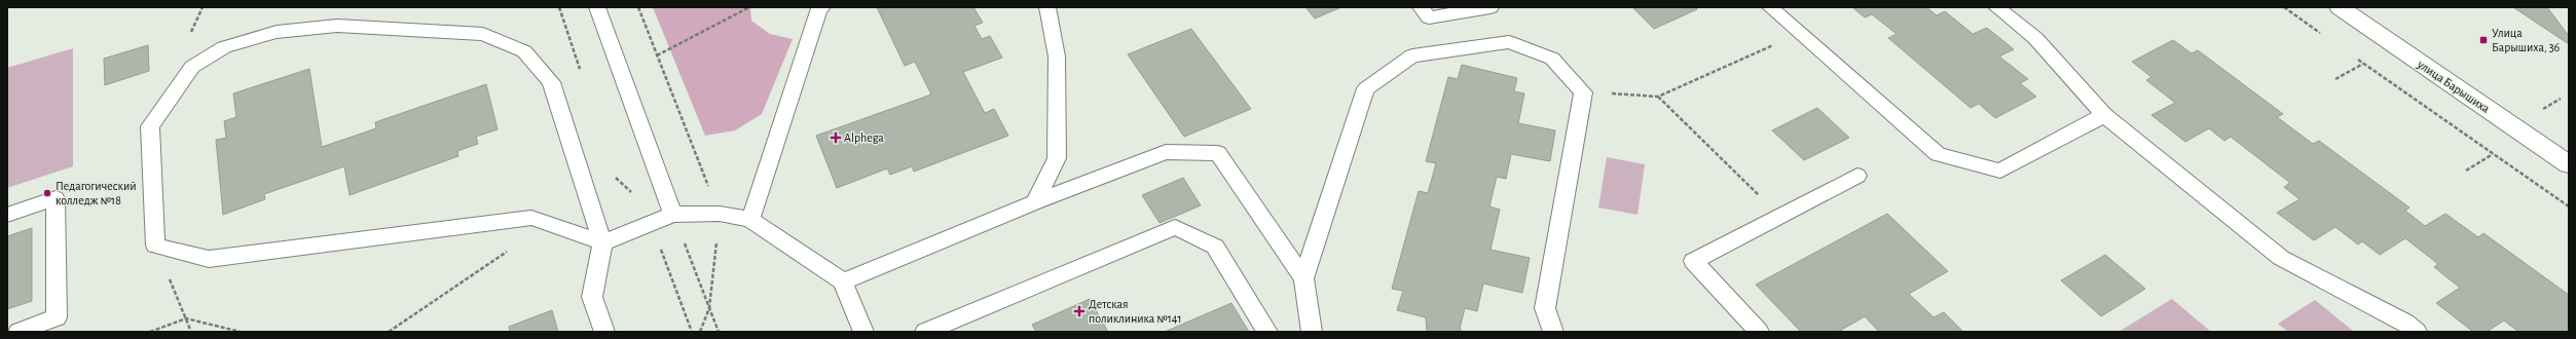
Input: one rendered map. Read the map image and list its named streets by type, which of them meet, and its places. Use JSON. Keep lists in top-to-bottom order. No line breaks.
{"streets":{"main road":["улица Барышиха"]},"places":{"transit":["Улица Барышиха, 36"],"health":["Alphega","Детская поликлиника №141"],"other":["Педагогический колледж №18"]}}
